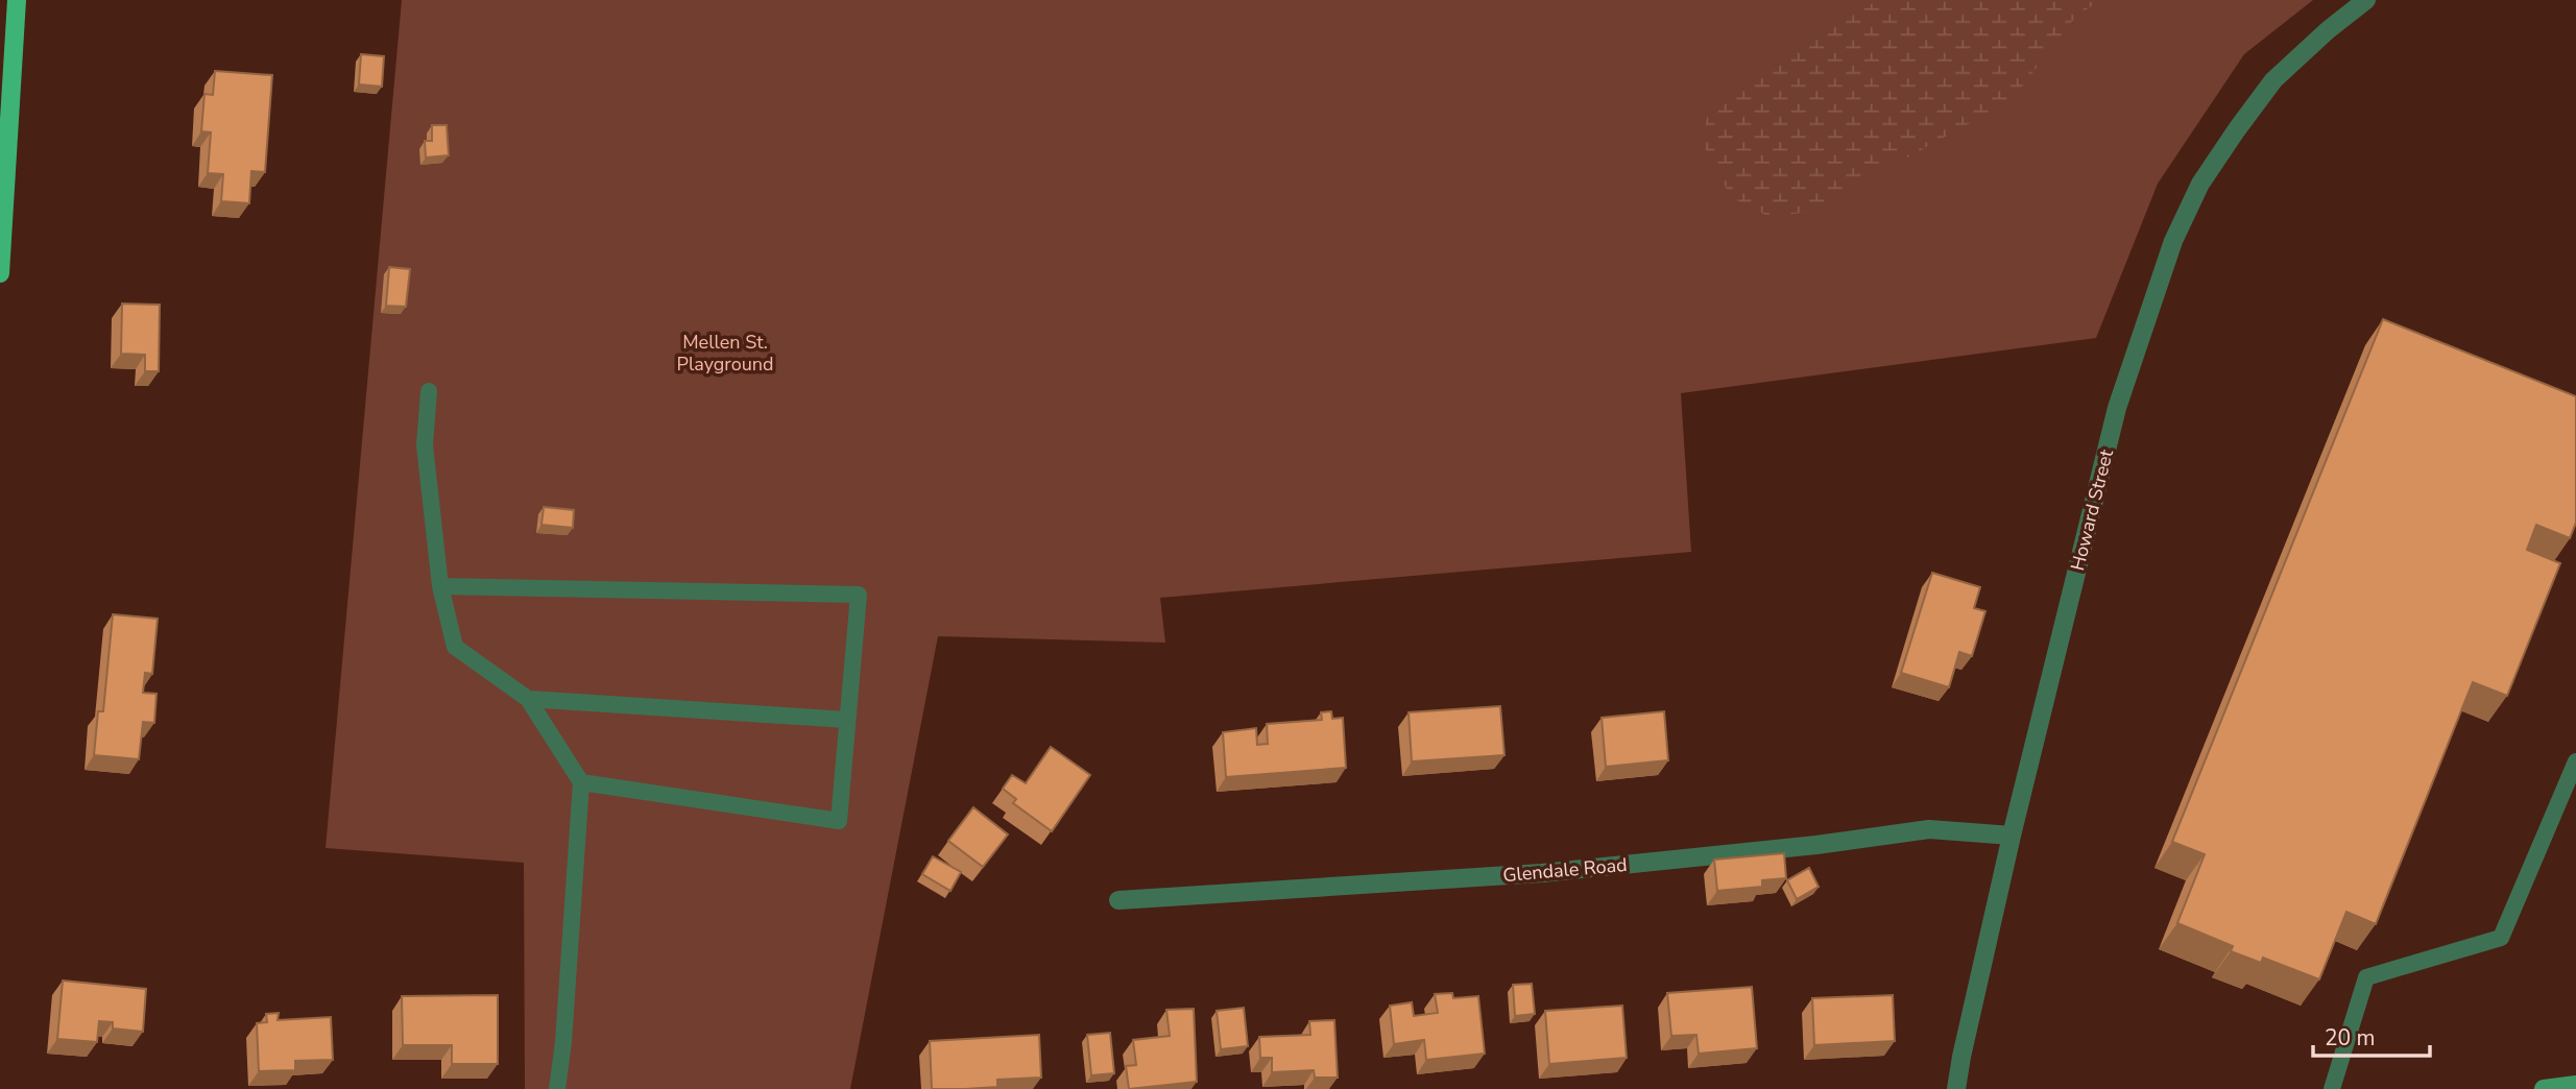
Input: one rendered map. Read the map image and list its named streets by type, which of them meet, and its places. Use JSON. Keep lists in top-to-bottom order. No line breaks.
{"streets":{"street":["Howard Street","Glendale Road"]},"crossings":[["Howard Street","Glendale Road"]],"parks":["Mellen St. Playground"],"scale_bar":"20 m"}
